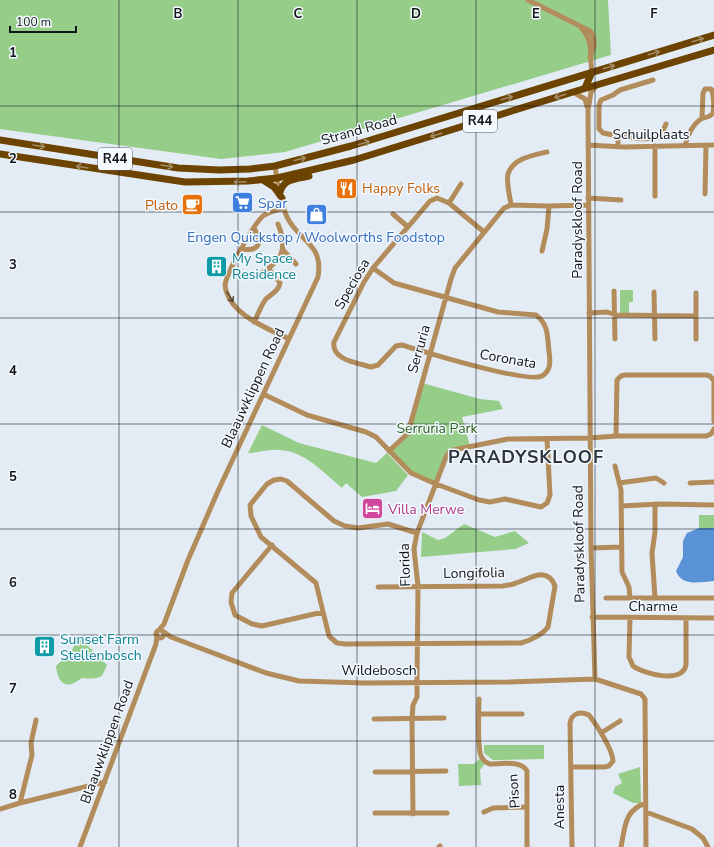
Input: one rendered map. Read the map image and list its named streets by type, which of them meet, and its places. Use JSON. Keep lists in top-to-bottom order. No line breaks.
{"streets":{"main road":["R44","Strand Road"],"street":["Schuilplaats","Paradyskloof Road","Speciosa","Serruria","Coronata","Blaauwklippen Road","Florida","Longifolia","Charme","Wildebosch","Pison","Anesta"]},"crossings":[["Strand Road","Paradyskloof Road"],["Strand Road","Blaauwklippen Road"],["Schuilplaats","Paradyskloof Road"],["Paradyskloof Road","Florida"],["Paradyskloof Road","Charme"],["Paradyskloof Road","Wildebosch"],["Speciosa","Serruria"],["Speciosa","Coronata"],["Serruria","Coronata"],["Blaauwklippen Road","Wildebosch"],["Florida","Longifolia"],["Florida","Wildebosch"]],"districts":["PARADYSKLOOF"],"parks":["Serruria Park"],"places":{"restaurant":["Happy Folks"],"supermarket":["Spar"],"cafe":["Plato"],"shop":["Engen Quickstop / Woolworths Foodstop"],"building":["My Space Residence","Sunset Farm Stellenbosch"],"hotel":["Villa Merwe"]},"scale_bar":"100 m","grid":{"columns":["B","C","D","E","F"],"rows":["1","2","3","4","5","6","7","8"]}}
